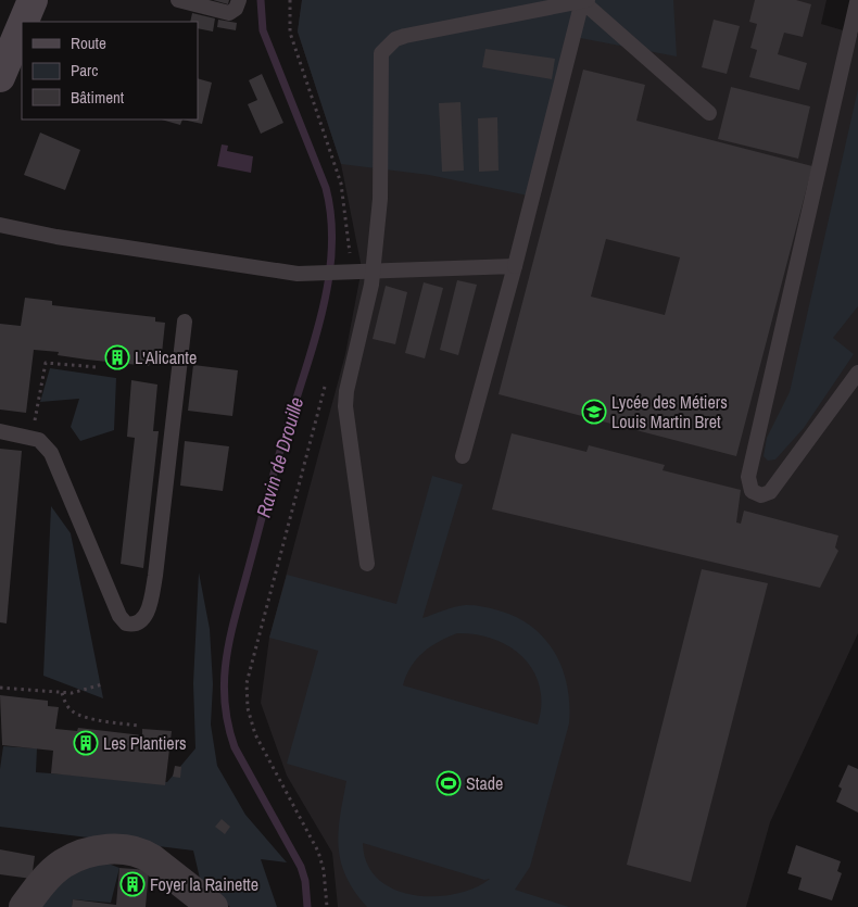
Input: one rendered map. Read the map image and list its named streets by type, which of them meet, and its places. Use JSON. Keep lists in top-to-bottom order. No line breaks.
{"water":["Ravin de Drouille"],"places":{"building":["L'Alicante","Les Plantiers","Foyer la Rainette"],"school or university":["Lycée des Métiers Louis Martin Bret"],"sports":["Stade"]},"legend":["Route","Parc","Bâtiment"]}
